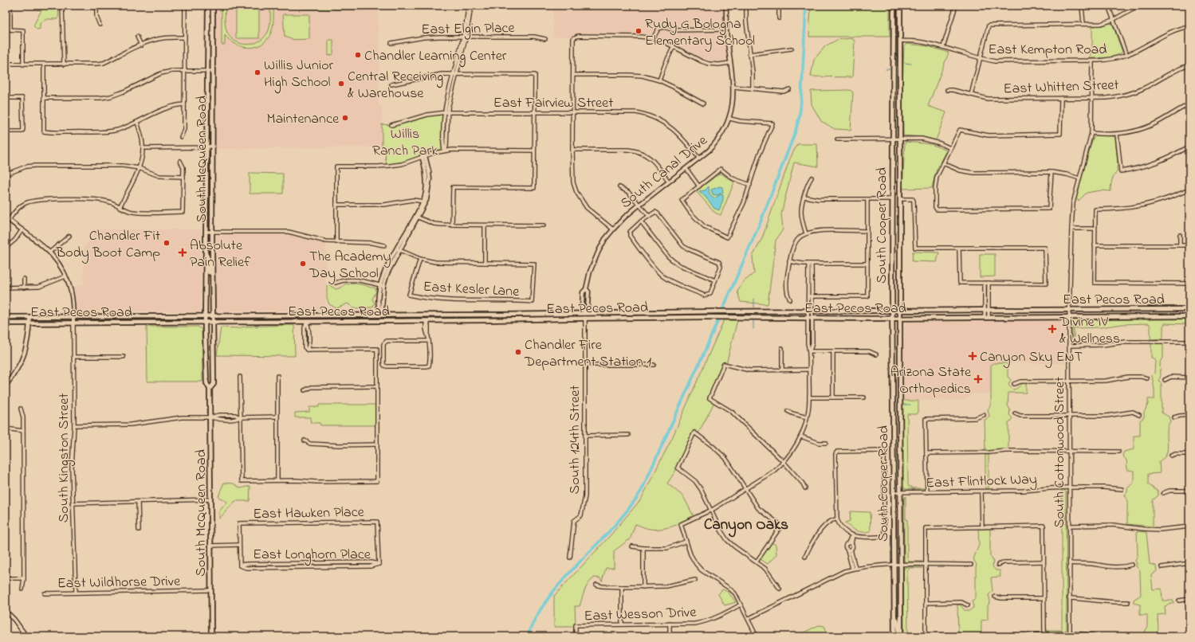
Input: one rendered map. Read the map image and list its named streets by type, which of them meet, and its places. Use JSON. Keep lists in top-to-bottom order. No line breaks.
{"streets":{"main road":["South McQueen Road","South Cooper Road","East Pecos Road"],"street":["East Elgin Place","East Kempton Road","East Whitten Street","East Fairview Street","South Canal Drive","East Kesler Lane","South 124th Street","South Cottonwood Street","South Kingston Street","East Flintlock Way","East Hawken Place","East Longhorn Place","East Wildhorse Drive","East Wesson Drive"]},"crossings":[["East Kempton Road","South Cooper Road"],["East Kempton Road","South Cottonwood Street"],["East Whitten Street","South Cottonwood Street"],["East Fairview Street","South Canal Drive"],["South McQueen Road","East Pecos Road"],["South McQueen Road","East Wildhorse Drive"],["South Canal Drive","East Pecos Road"],["South Cooper Road","East Pecos Road"],["South Cooper Road","East Flintlock Way"],["East Pecos Road","South 124th Street"],["East Pecos Road","South Cottonwood Street"],["East Pecos Road","South Kingston Street"],["South Cottonwood Street","East Flintlock Way"],["South Kingston Street","East Wildhorse Drive"],["East Hawken Place","East Longhorn Place"]],"districts":["Canyon Oaks"],"parks":["Willis Ranch Park"],"places":{"other":["Rudy G Bologna Elementary School","Chandler Learning Center","Willis Junior High School","Central Receiving & Warehouse","Maintenance","Chandler Fit Body Boot Camp","The Academy Day School","Chandler Fire Department Station 1"],"health":["Absolute Pain Relief","Divine IV & Wellness","Canyon Sky ENT","Arizona State Orthopedics"]}}
